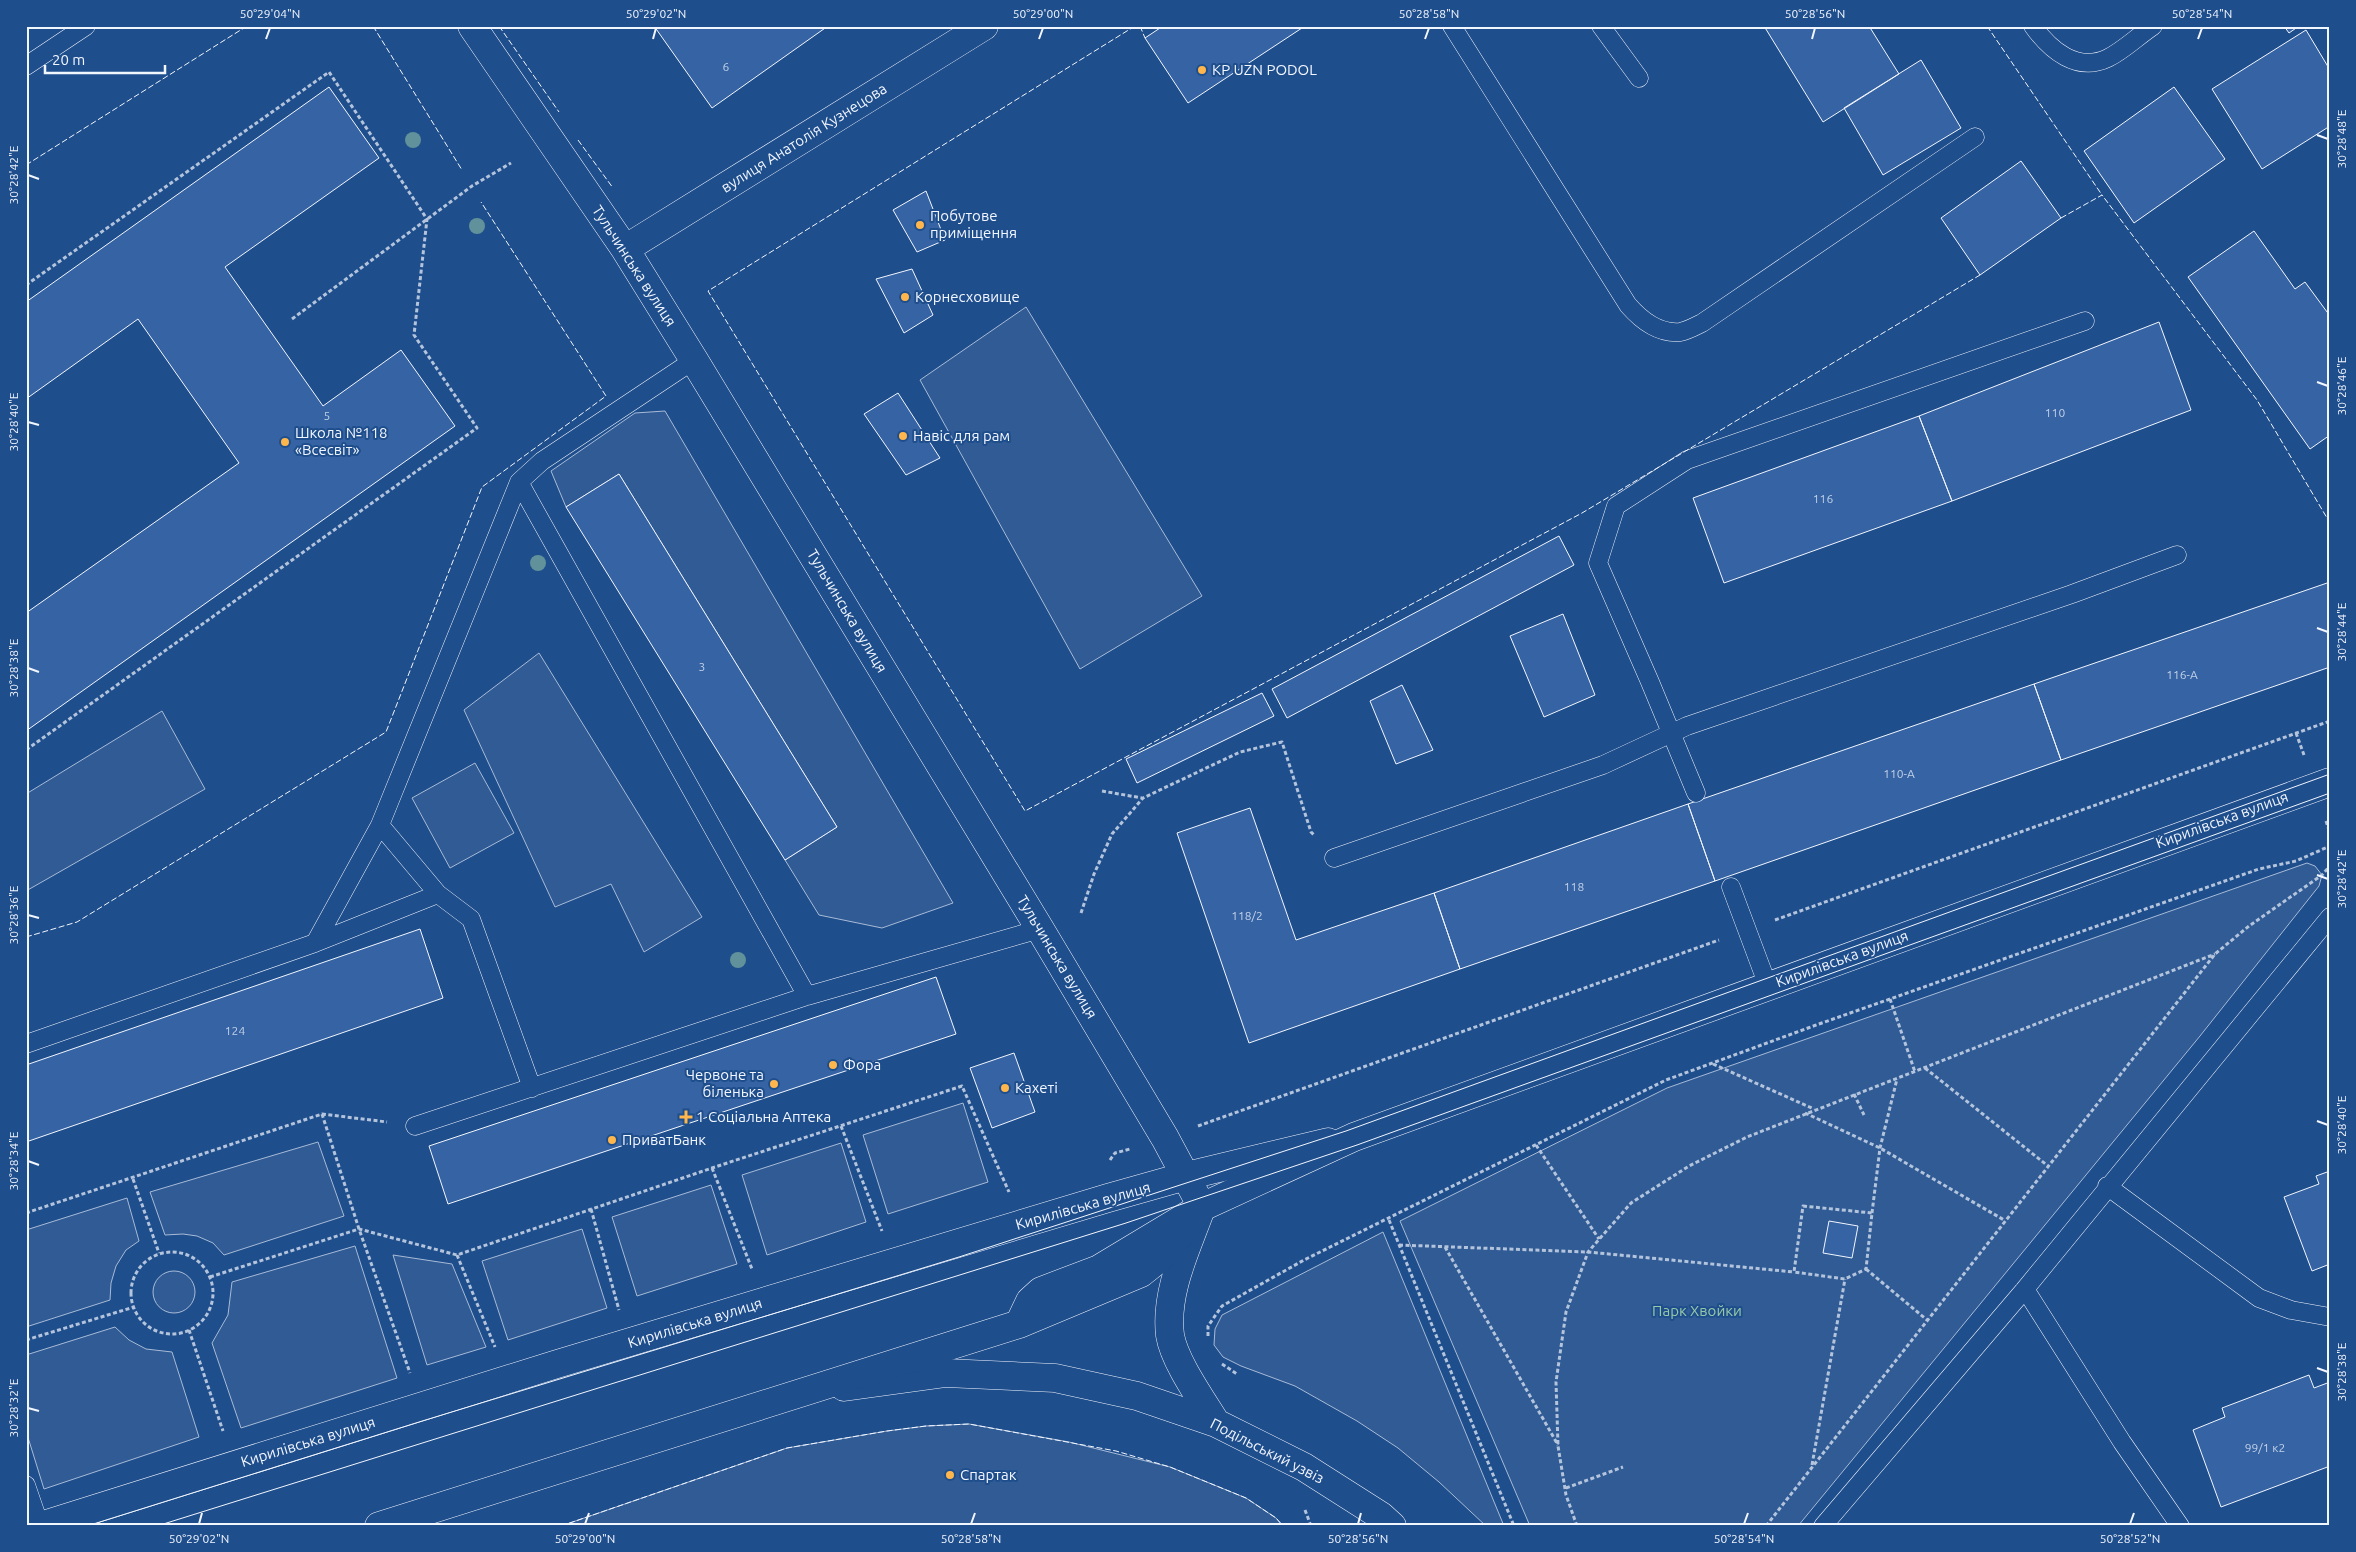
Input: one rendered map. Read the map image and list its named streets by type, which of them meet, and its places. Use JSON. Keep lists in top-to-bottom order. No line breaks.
{"streets":{"street":["вулиця Анатолія Кузнецова","Тульчинська вулиця","Кирилівська вулиця","Подільський узвіз"]},"crossings":[["вулиця Анатолія Кузнецова","Тульчинська вулиця"],["Тульчинська вулиця","Кирилівська вулиця"],["Кирилівська вулиця","Подільський узвіз"]],"parks":["Парк Хвойки"],"places":{"other":["KP UZN PODOL","Побутове приміщення","Корнесховище","Навіс для рам","Школа №118 «Всесвіт»","Фора","Червоне та біленька","Кахеті","ПриватБанк","Спартак"],"health":["1 Соціальна Аптека"]},"house_numbers":["6","110","5","116","3","116-А","110-А","118","118/2","124","99/1 к2"],"scale_bar":"20 m","coordinates":["50°29'04\"N","50°29'02\"N","50°29'00\"N","50°28'58\"N","50°28'56\"N","50°28'54\"N","30°28'48\"E","30°28'42\"E","30°28'46\"E","30°28'40\"E","30°28'44\"E","30°28'38\"E","30°28'36\"E","30°28'34\"E","30°28'32\"E","50°28'52\"N"]}
